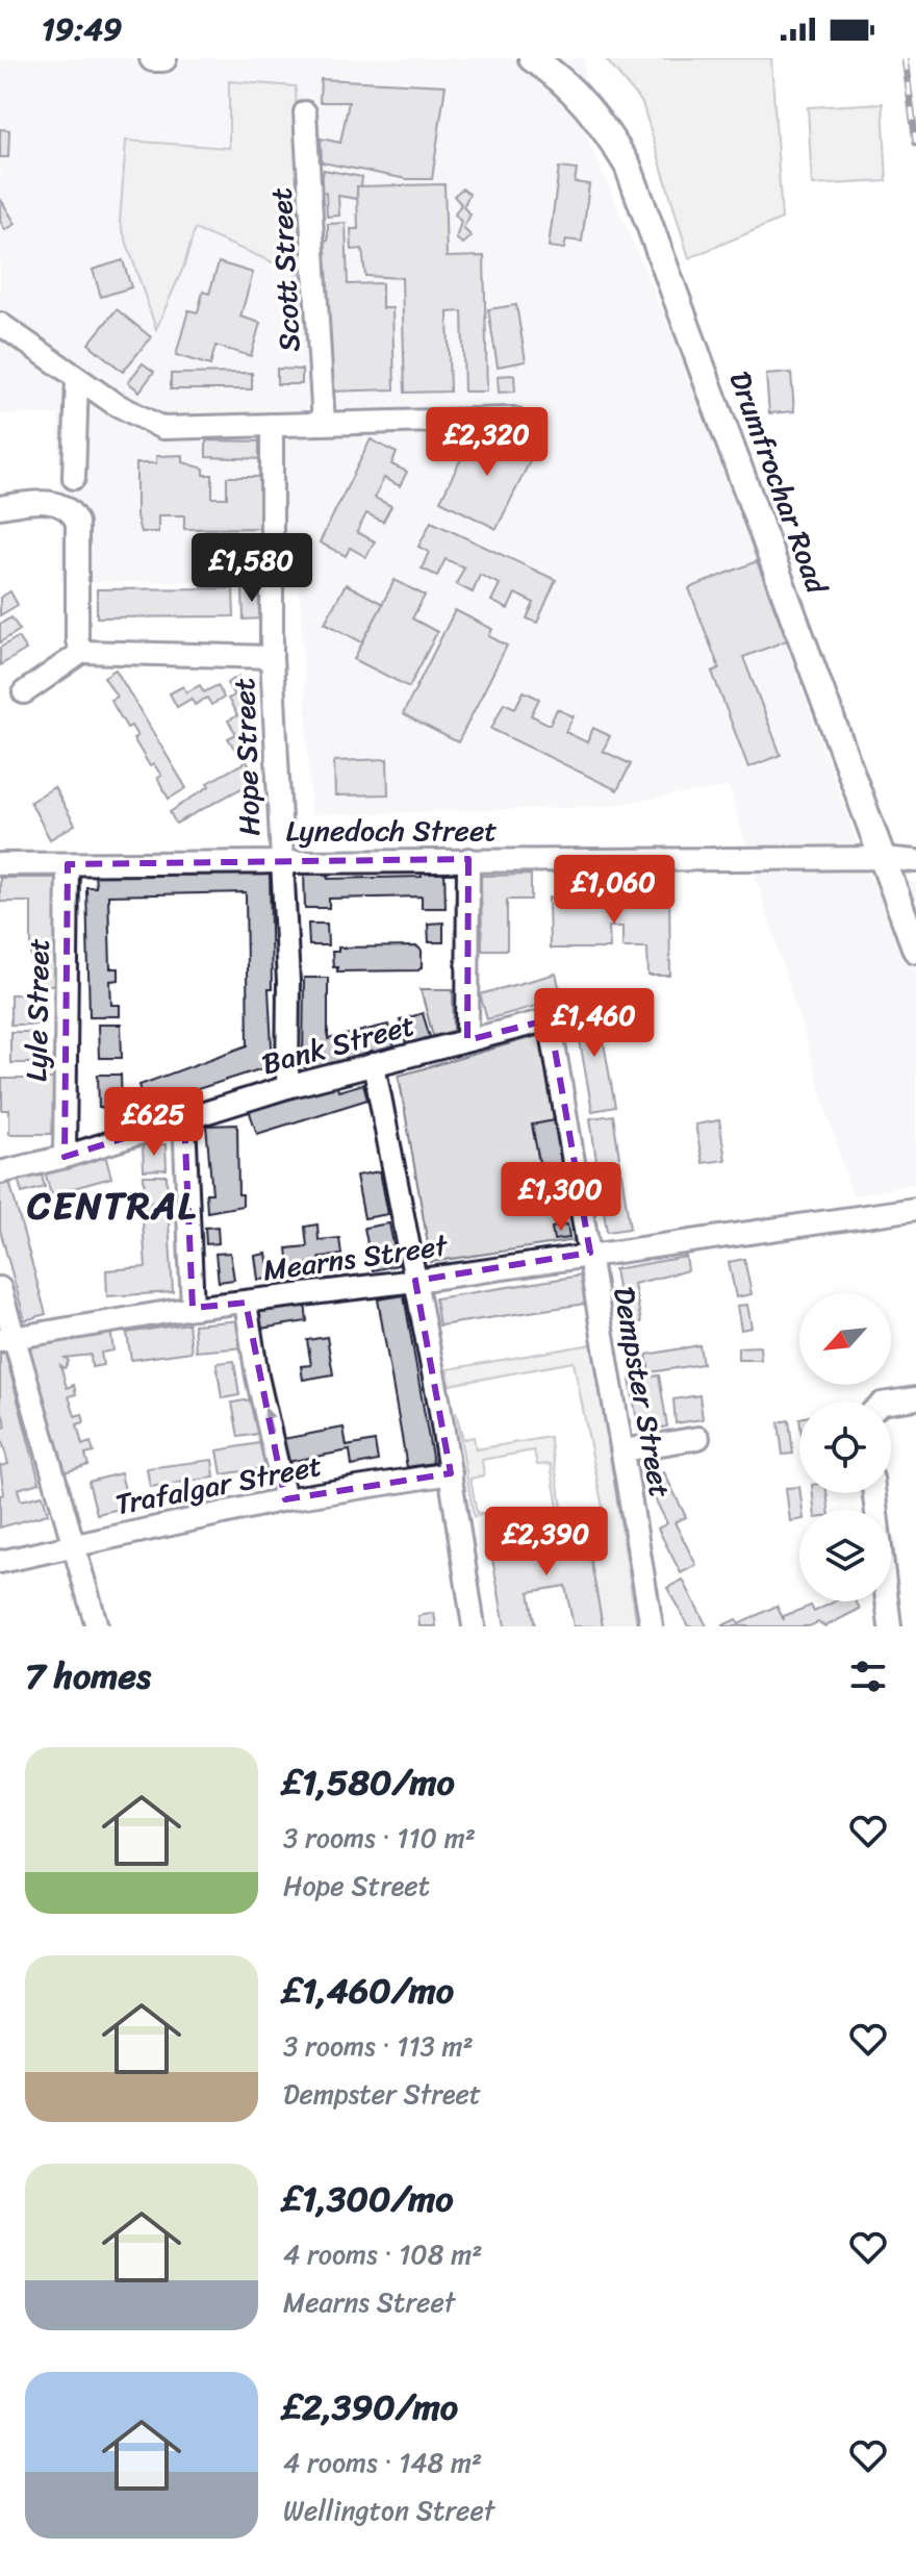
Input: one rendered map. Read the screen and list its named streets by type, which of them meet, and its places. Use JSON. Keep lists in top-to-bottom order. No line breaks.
{"streets":{"main road":["Drumfrochar Road"],"street":["Scott Street","Hope Street","Lynedoch Street","Lyle Street","Bank Street","Mearns Street","Dempster Street","Trafalgar Street"]},"crossings":[["Drumfrochar Road","Lynedoch Street"],["Hope Street","Lynedoch Street"],["Hope Street","Bank Street"],["Lynedoch Street","Lyle Street"],["Lyle Street","Bank Street"],["Bank Street","Dempster Street"],["Mearns Street","Dempster Street"]],"districts":["CENTRAL"],"north":"bottom left","page":{"status":"19:49","price":["£2,320","£1,580","£1,060","£1,460","£625","£1,300","£2,390"],"heading":"7 homes","list":[{"name":"£1,580/mo","note":"3 rooms · 110 m² · Hope Street"},{"name":"£1,460/mo","note":"3 rooms · 113 m² · Dempster Street"},{"name":"£1,300/mo","note":"4 rooms · 108 m² · Mearns Street"},{"name":"£2,390/mo","note":"4 rooms · 148 m² · Wellington Street"}]}}
